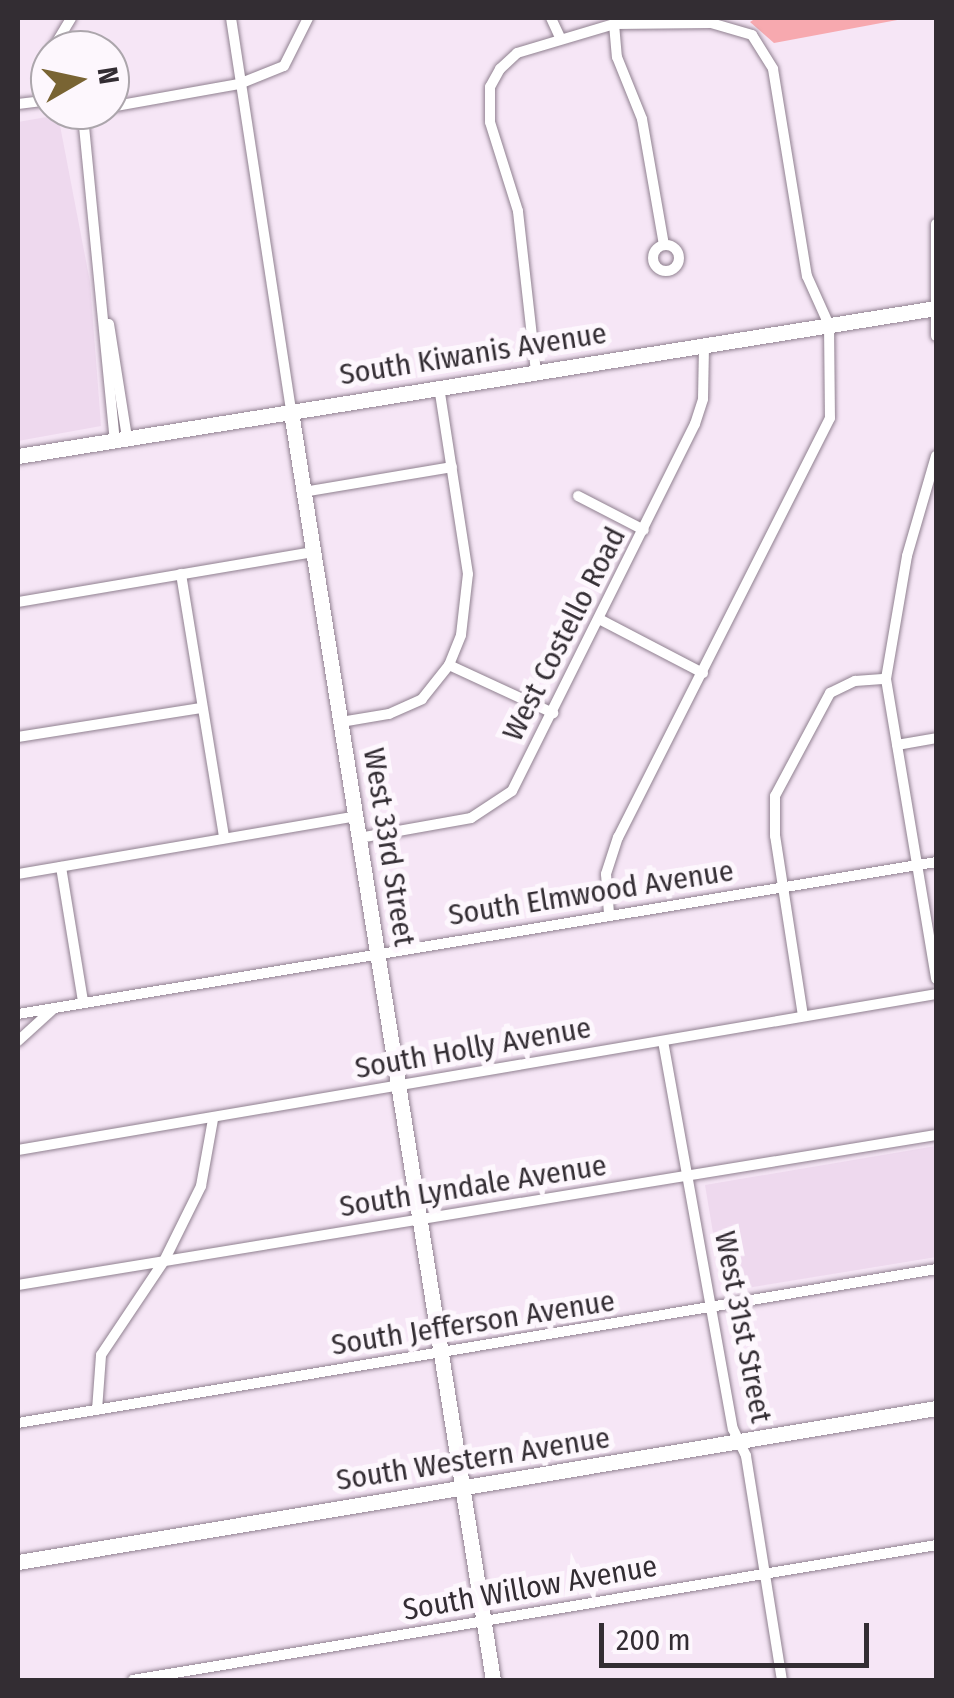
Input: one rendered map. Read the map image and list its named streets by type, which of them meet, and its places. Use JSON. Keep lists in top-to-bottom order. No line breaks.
{"streets":{"street":["South Kiwanis Avenue","West Costello Road","West 33rd Street","South Elmwood Avenue","South Holly Avenue","South Lyndale Avenue","South Jefferson Avenue","West 31st Street","South Western Avenue","South Willow Avenue"]},"crossings":[["South Kiwanis Avenue","West Costello Road"],["South Kiwanis Avenue","West 33rd Street"],["West Costello Road","West 33rd Street"],["West 33rd Street","South Elmwood Avenue"],["West 33rd Street","South Holly Avenue"],["West 33rd Street","South Lyndale Avenue"],["West 33rd Street","South Jefferson Avenue"],["West 33rd Street","South Western Avenue"],["West 33rd Street","South Willow Avenue"],["South Holly Avenue","West 31st Street"],["South Lyndale Avenue","West 31st Street"],["South Jefferson Avenue","West 31st Street"],["West 31st Street","South Western Avenue"],["West 31st Street","South Willow Avenue"]],"scale_bar":"200 m","north":"right"}
